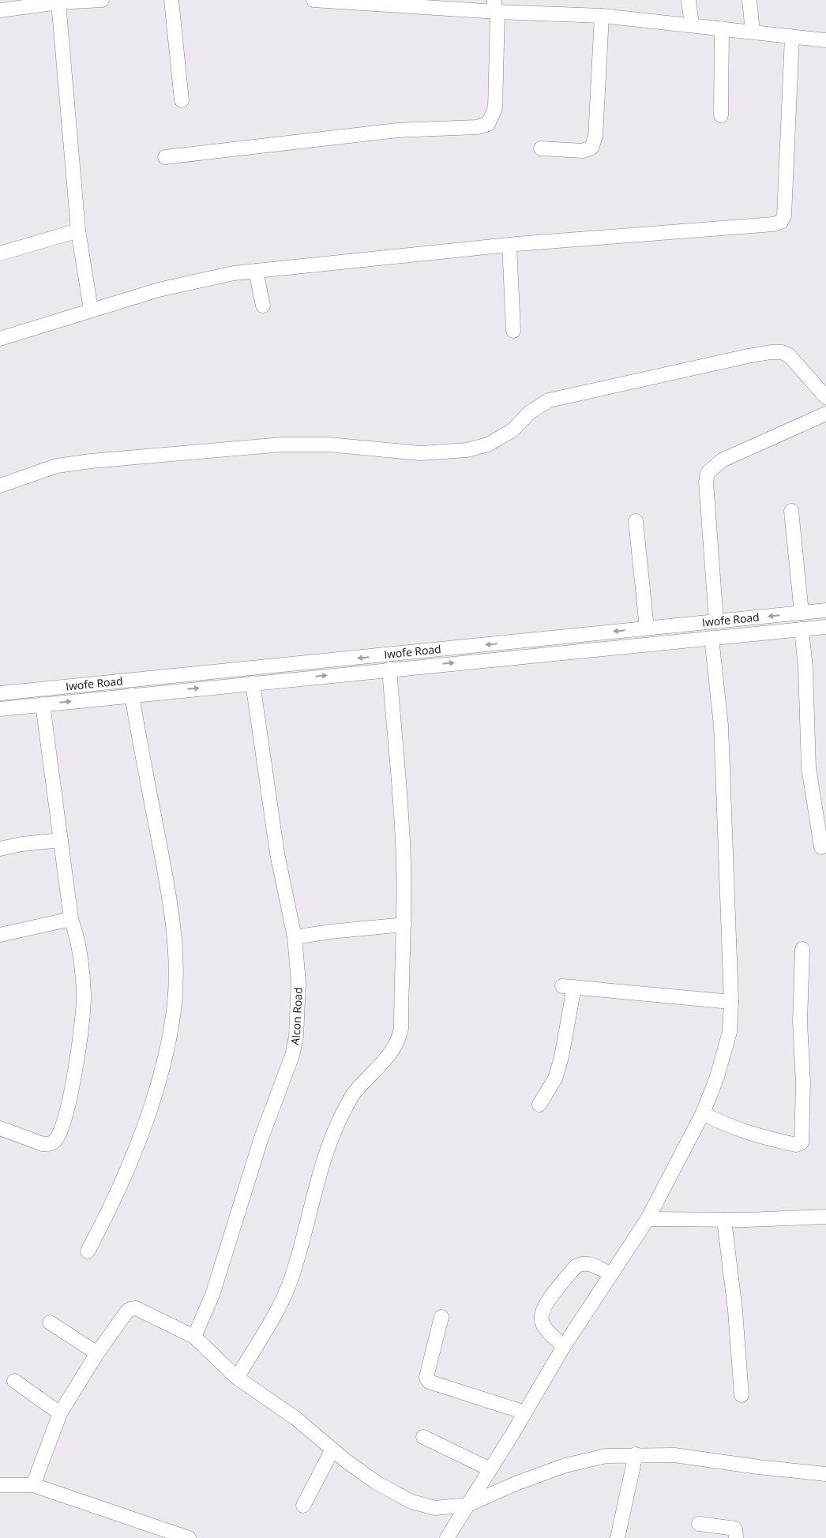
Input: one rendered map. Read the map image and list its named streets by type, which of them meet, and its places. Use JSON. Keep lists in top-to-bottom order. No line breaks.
{"streets":{"street":["Iwofe Road","Alcon Road"]},"crossings":[["Iwofe Road","Alcon Road"]]}
